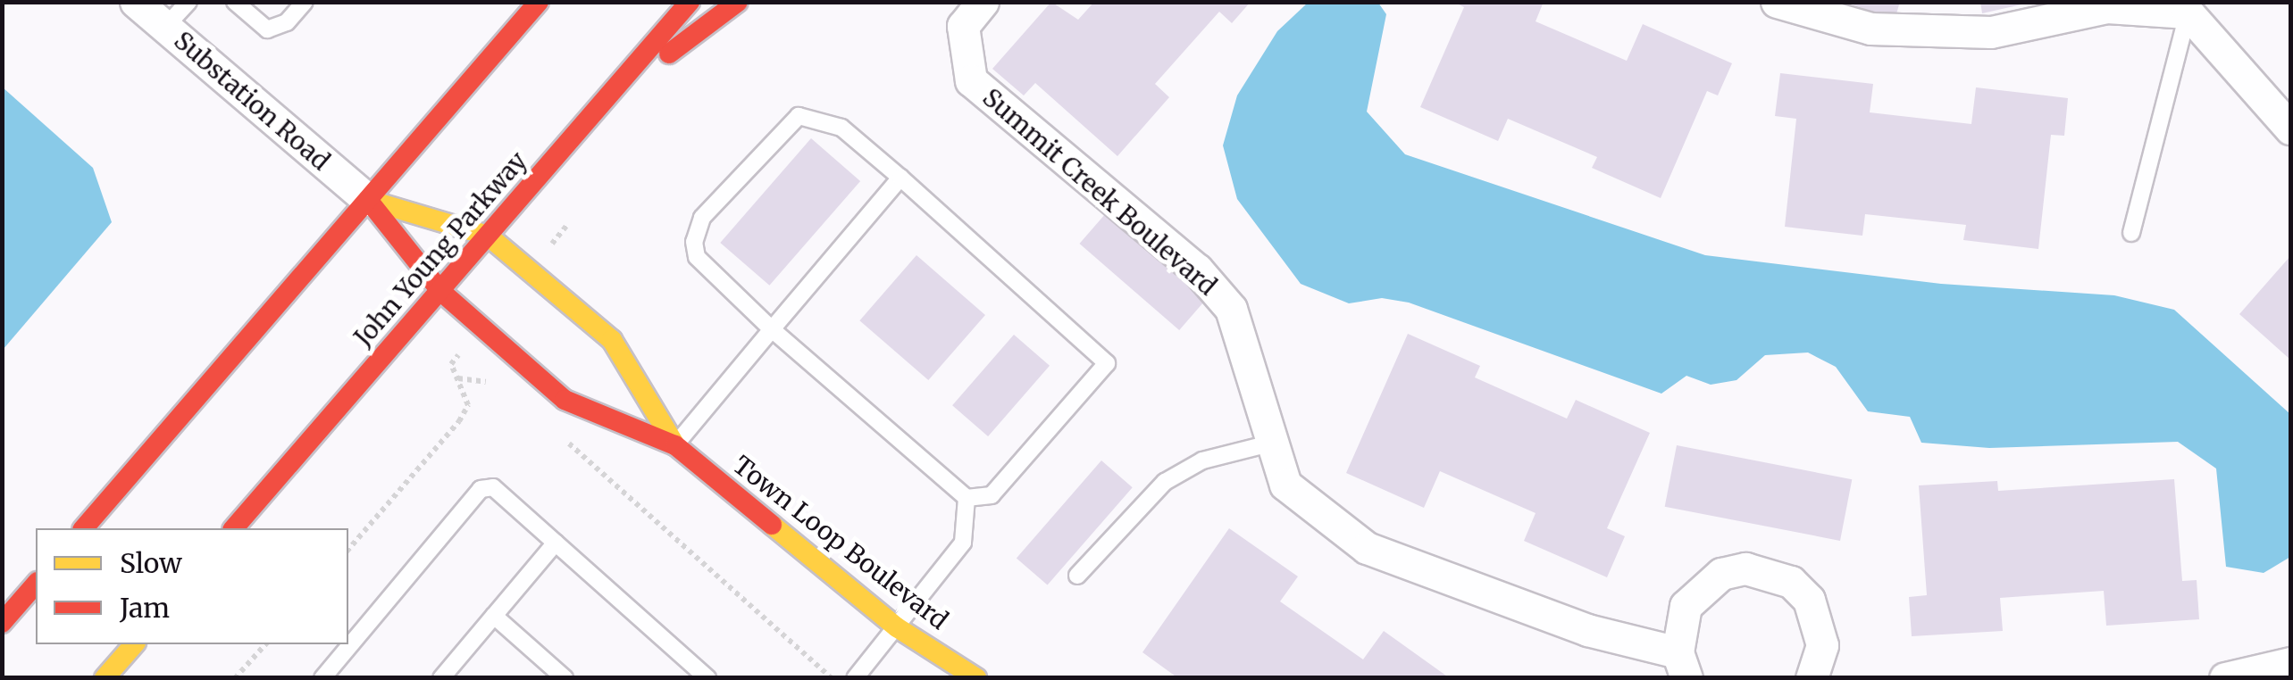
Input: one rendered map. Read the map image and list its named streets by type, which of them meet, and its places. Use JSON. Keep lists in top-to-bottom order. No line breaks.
{"streets":{"main road":["John Young Parkway","Town Loop Boulevard"],"street":["Substation Road","Summit Creek Boulevard"]},"crossings":[["Substation Road","Town Loop Boulevard"],["John Young Parkway","Town Loop Boulevard"]],"legend":["Slow","Jam"]}
